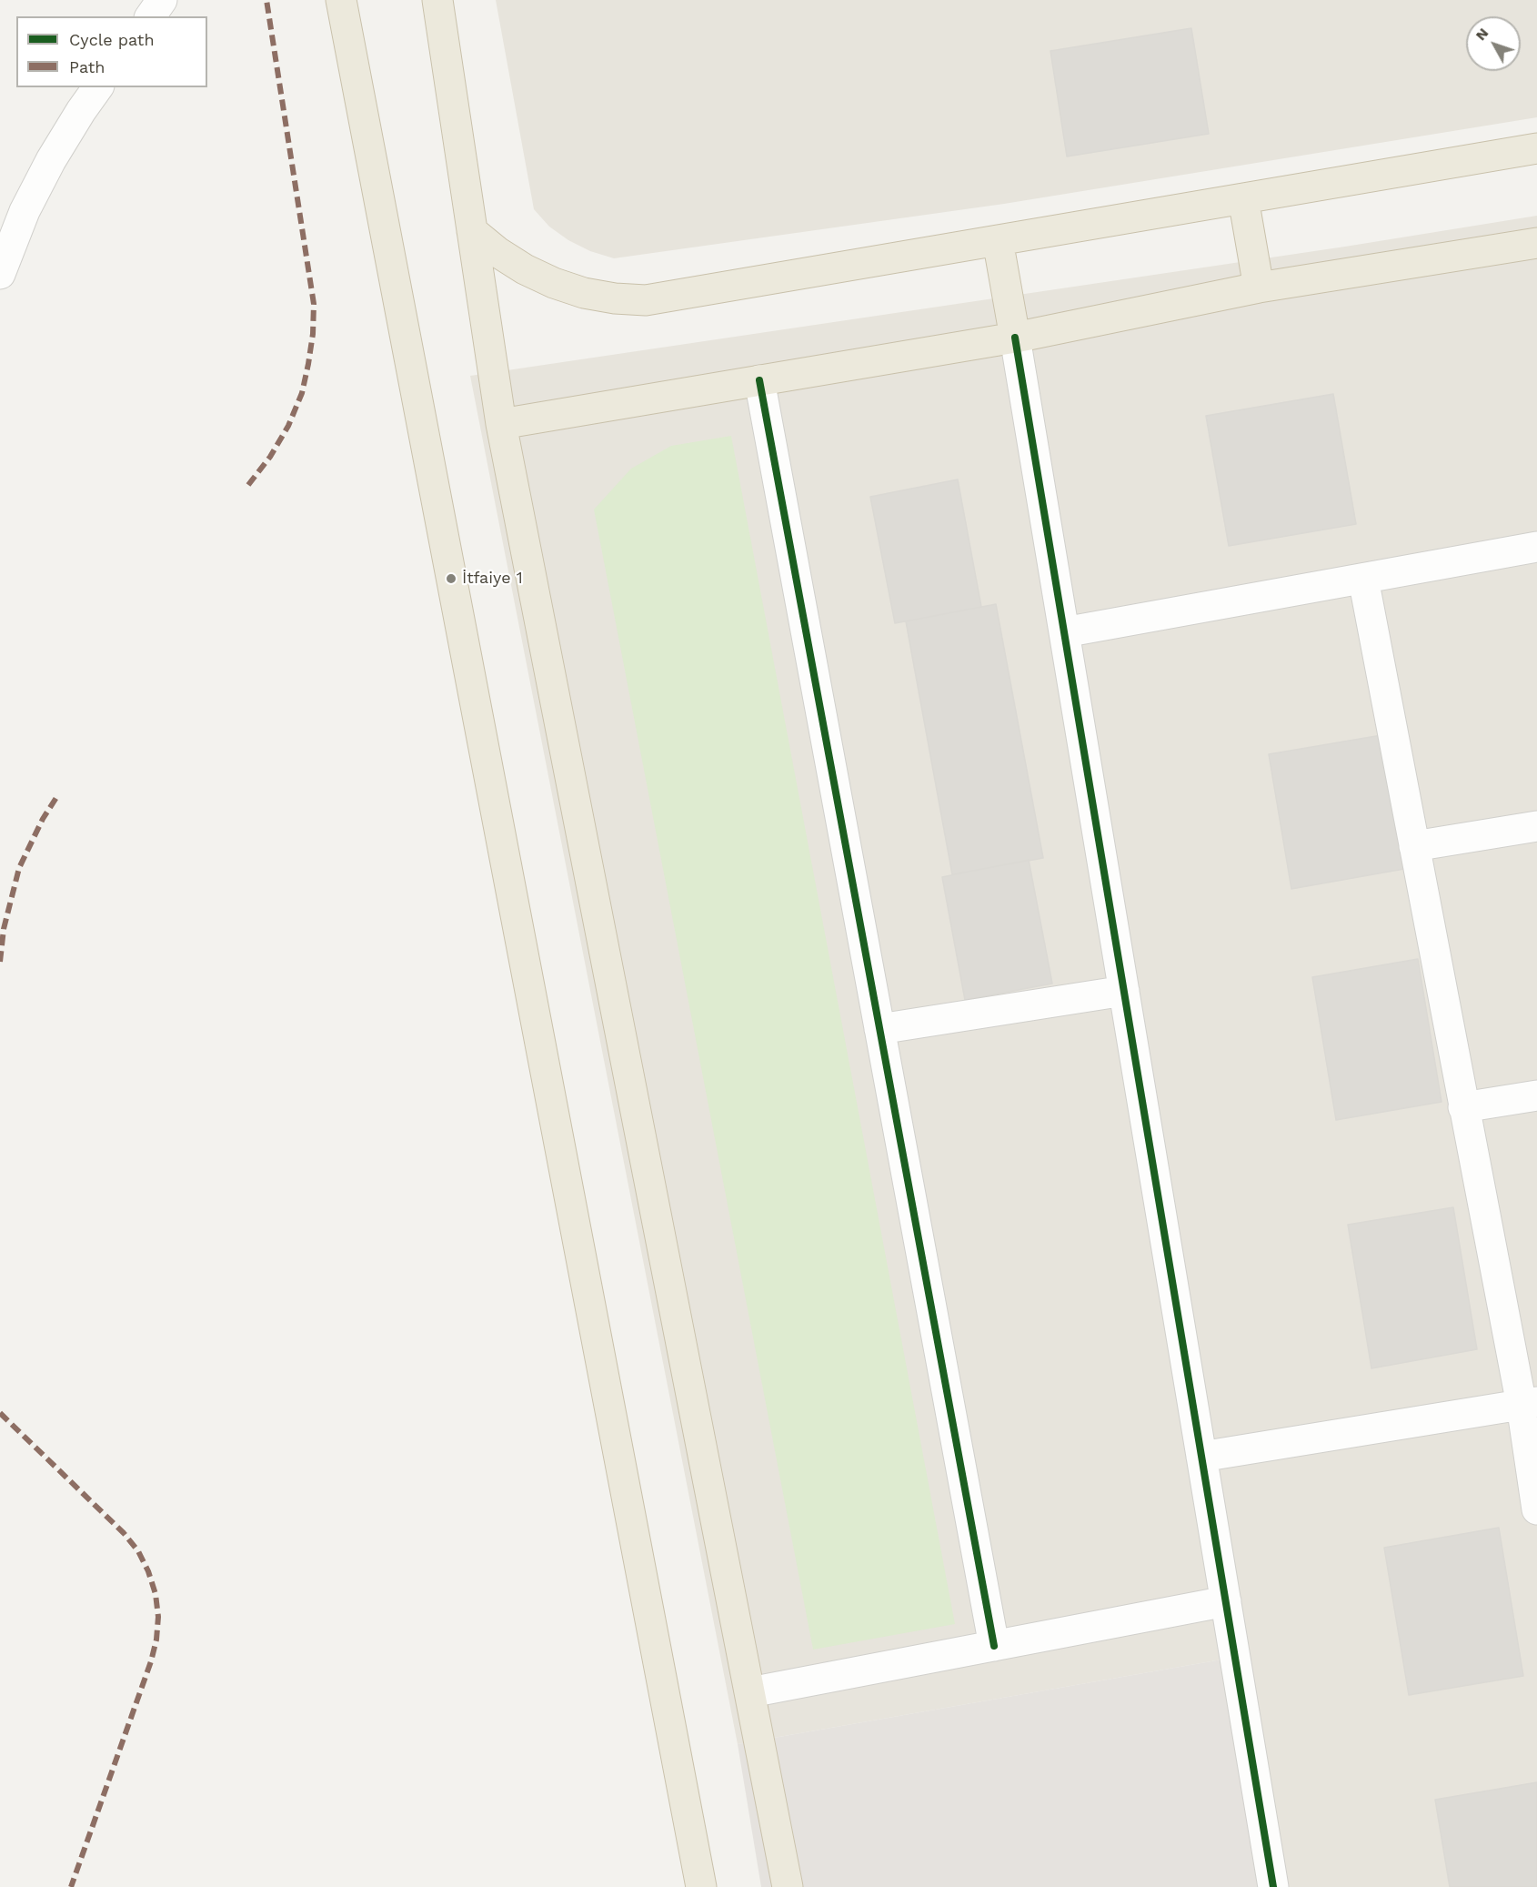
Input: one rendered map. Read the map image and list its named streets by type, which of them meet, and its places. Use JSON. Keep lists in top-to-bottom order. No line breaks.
{"places":["İtfaiye 1"],"legend":["Cycle path","Path"],"north":"top left"}
